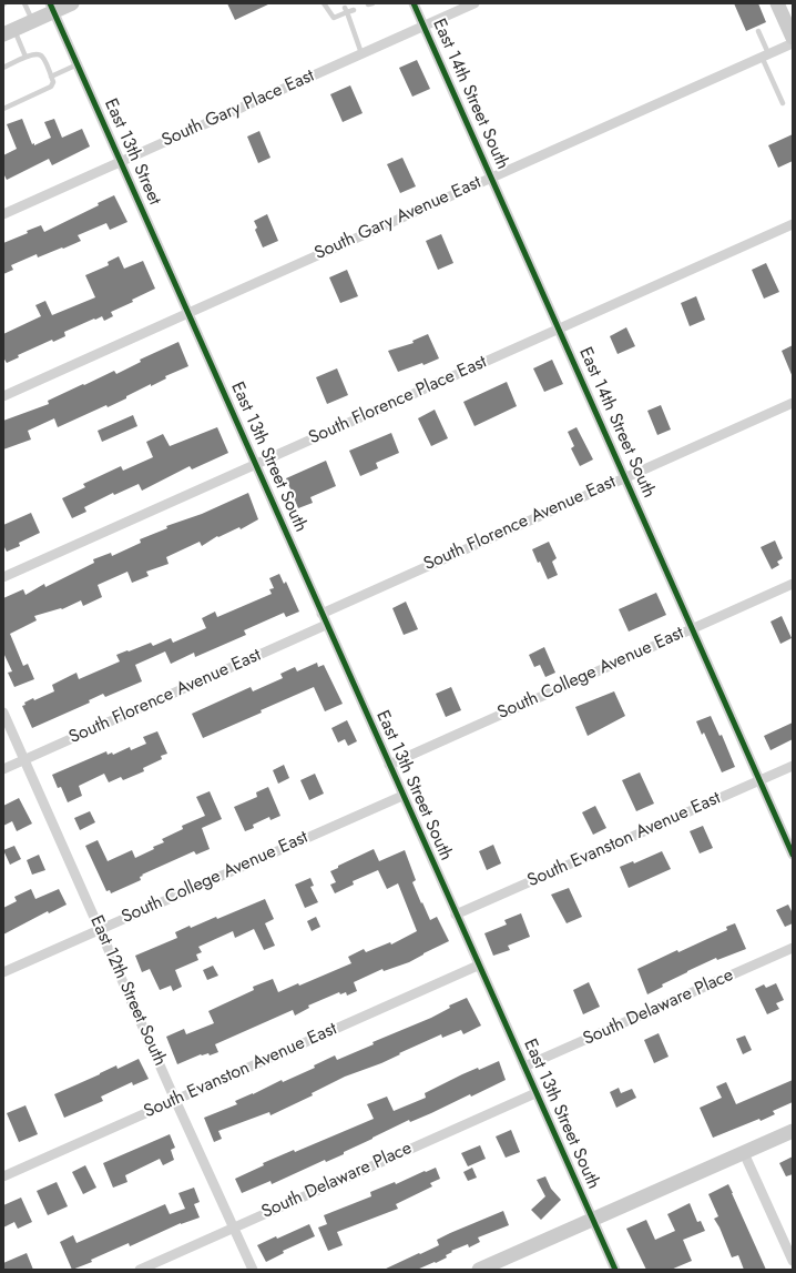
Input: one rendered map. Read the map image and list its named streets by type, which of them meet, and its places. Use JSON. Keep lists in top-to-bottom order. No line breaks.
{"streets":{"street":["East 14th Street South","South Gary Place East","East 13th Street","South Gary Avenue East","South Florence Place East","East 13th Street South","South Florence Avenue East","South College Avenue East","South Evanston Avenue East","East 12th Street South","South Delaware Place"]},"crossings":[["East 14th Street South","South Gary Place East"],["East 14th Street South","South Gary Avenue East"],["East 14th Street South","South Florence Place East"],["East 14th Street South","South Florence Avenue East"],["East 14th Street South","South College Avenue East"],["East 14th Street South","South Evanston Avenue East"],["South Gary Place East","East 13th Street"],["East 13th Street","South Gary Avenue East"],["East 13th Street","East 13th Street South"],["South Gary Avenue East","East 13th Street South"],["South Florence Place East","East 13th Street South"],["East 13th Street South","South Florence Avenue East"],["East 13th Street South","South College Avenue East"],["East 13th Street South","South Evanston Avenue East"],["East 13th Street South","South Delaware Place"],["South Florence Avenue East","East 12th Street South"],["South College Avenue East","East 12th Street South"],["South Evanston Avenue East","East 12th Street South"],["East 12th Street South","South Delaware Place"]]}
